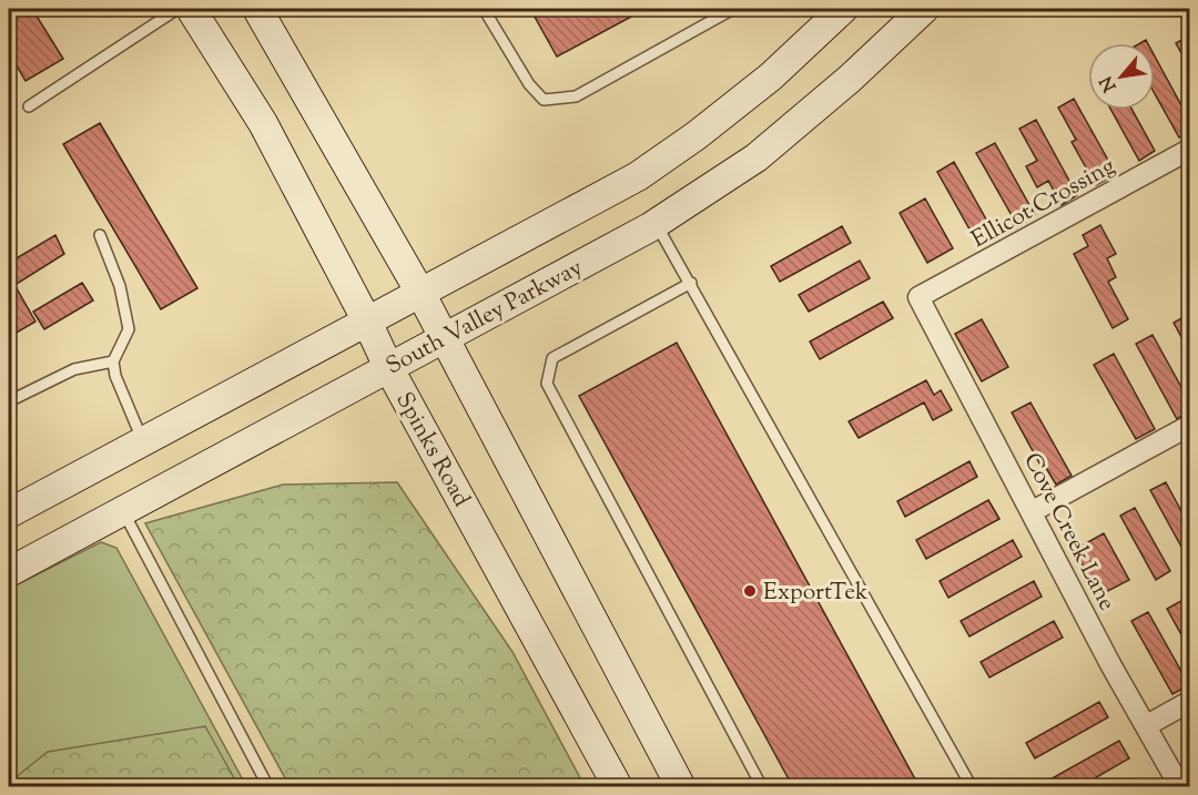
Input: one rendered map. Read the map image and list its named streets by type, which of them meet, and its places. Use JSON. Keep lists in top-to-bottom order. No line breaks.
{"streets":{"main road":["South Valley Parkway","Spinks Road"],"street":["Ellicot Crossing","Cove Creek Lane"]},"crossings":[["Ellicot Crossing","Cove Creek Lane"],["South Valley Parkway","Spinks Road"]],"places":["ExportTek"],"north":"bottom left"}
